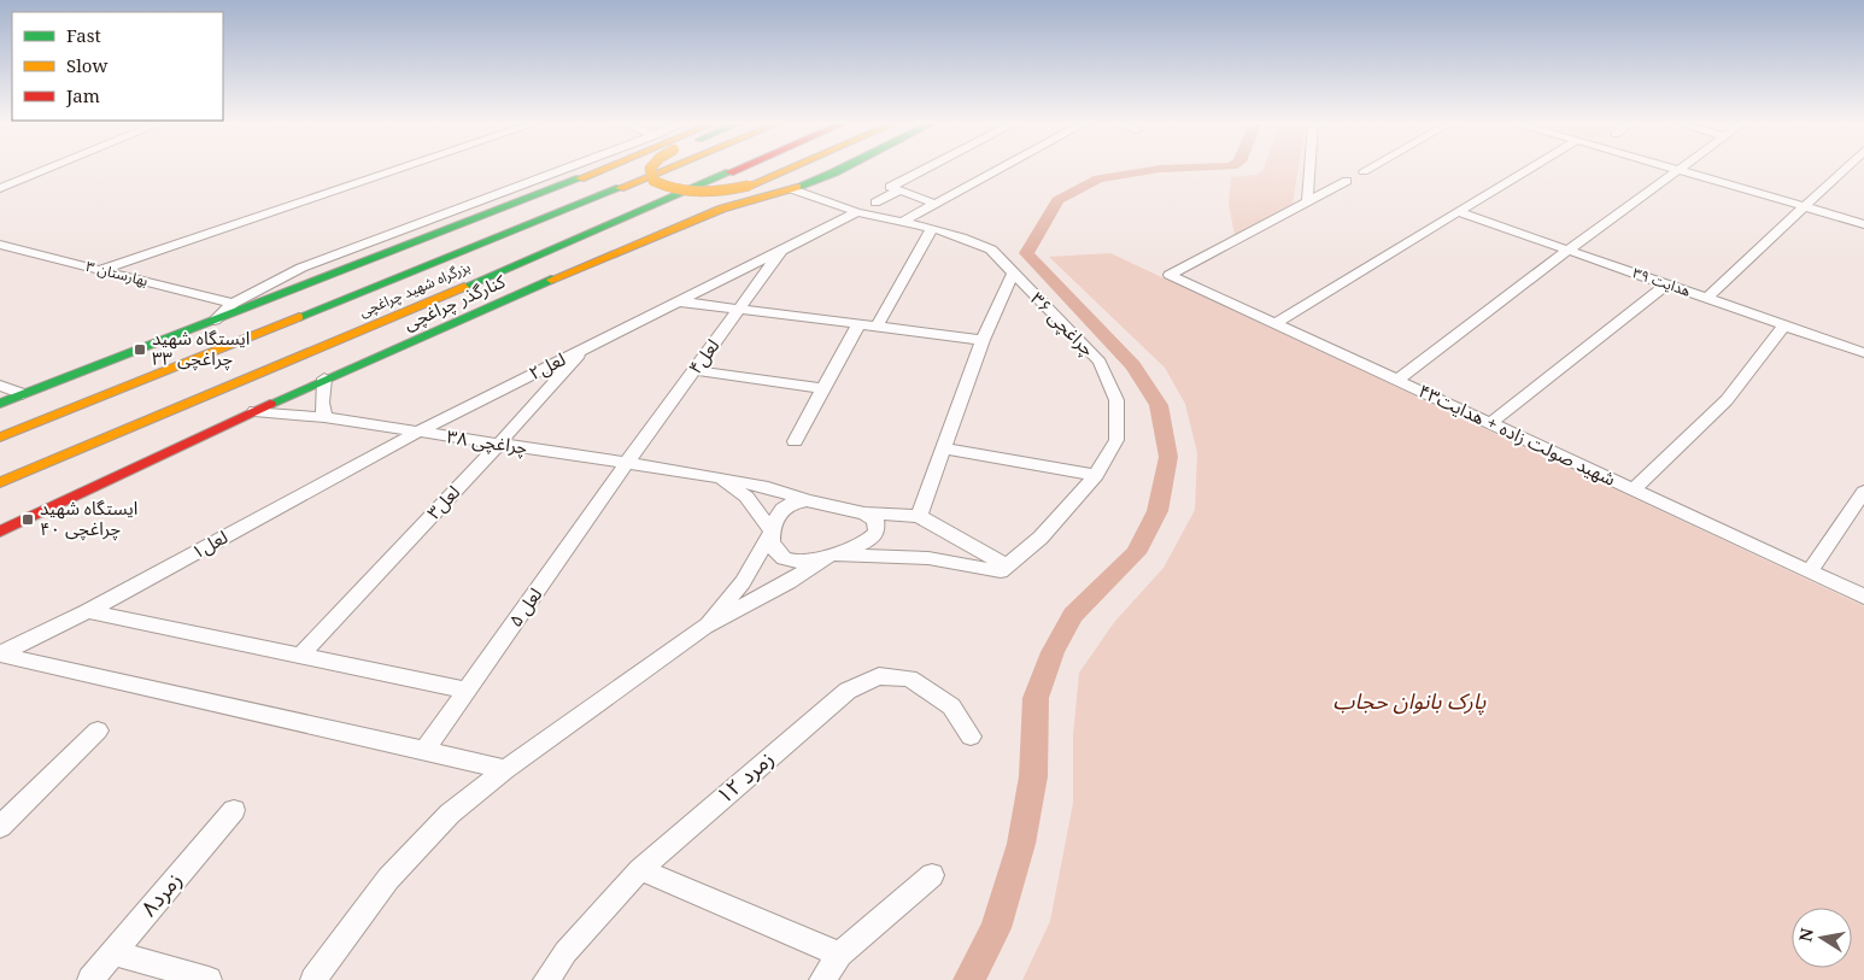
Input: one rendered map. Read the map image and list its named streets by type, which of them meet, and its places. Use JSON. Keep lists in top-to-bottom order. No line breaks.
{"streets":{"main road":["بزرگراه شهید چراغچی","کنارگذر چراغچی"],"street":["بهارستان ۳","هدایت ۳۹","چراغچی ۳۶","لعل۴","لعل۲","شهید صولت زاده + هدایت۴۳","چراغچی ۳۸","لعل۳","لعل۱","لعل ۵","زمرد ۱۲","زمرد۸"]},"crossings":[["کنارگذر چراغچی","چراغچی ۳۶"],["کنارگذر چراغچی","چراغچی ۳۸"],["لعل۴","چراغچی ۳۸"],["لعل۴","لعل ۵"],["لعل۲","چراغچی ۳۸"],["لعل۲","لعل۳"],["لعل۲","لعل۱"],["چراغچی ۳۸","لعل۳"],["چراغچی ۳۸","لعل۱"],["چراغچی ۳۸","لعل ۵"]],"parks":["پارک بانوان حجاب"],"places":{"transit":["ایستگاه شهید چراغچی ۳۳","ایستگاه شهید چراغچی ۴۰"]},"legend":["Fast","Slow","Jam"],"north":"left"}
